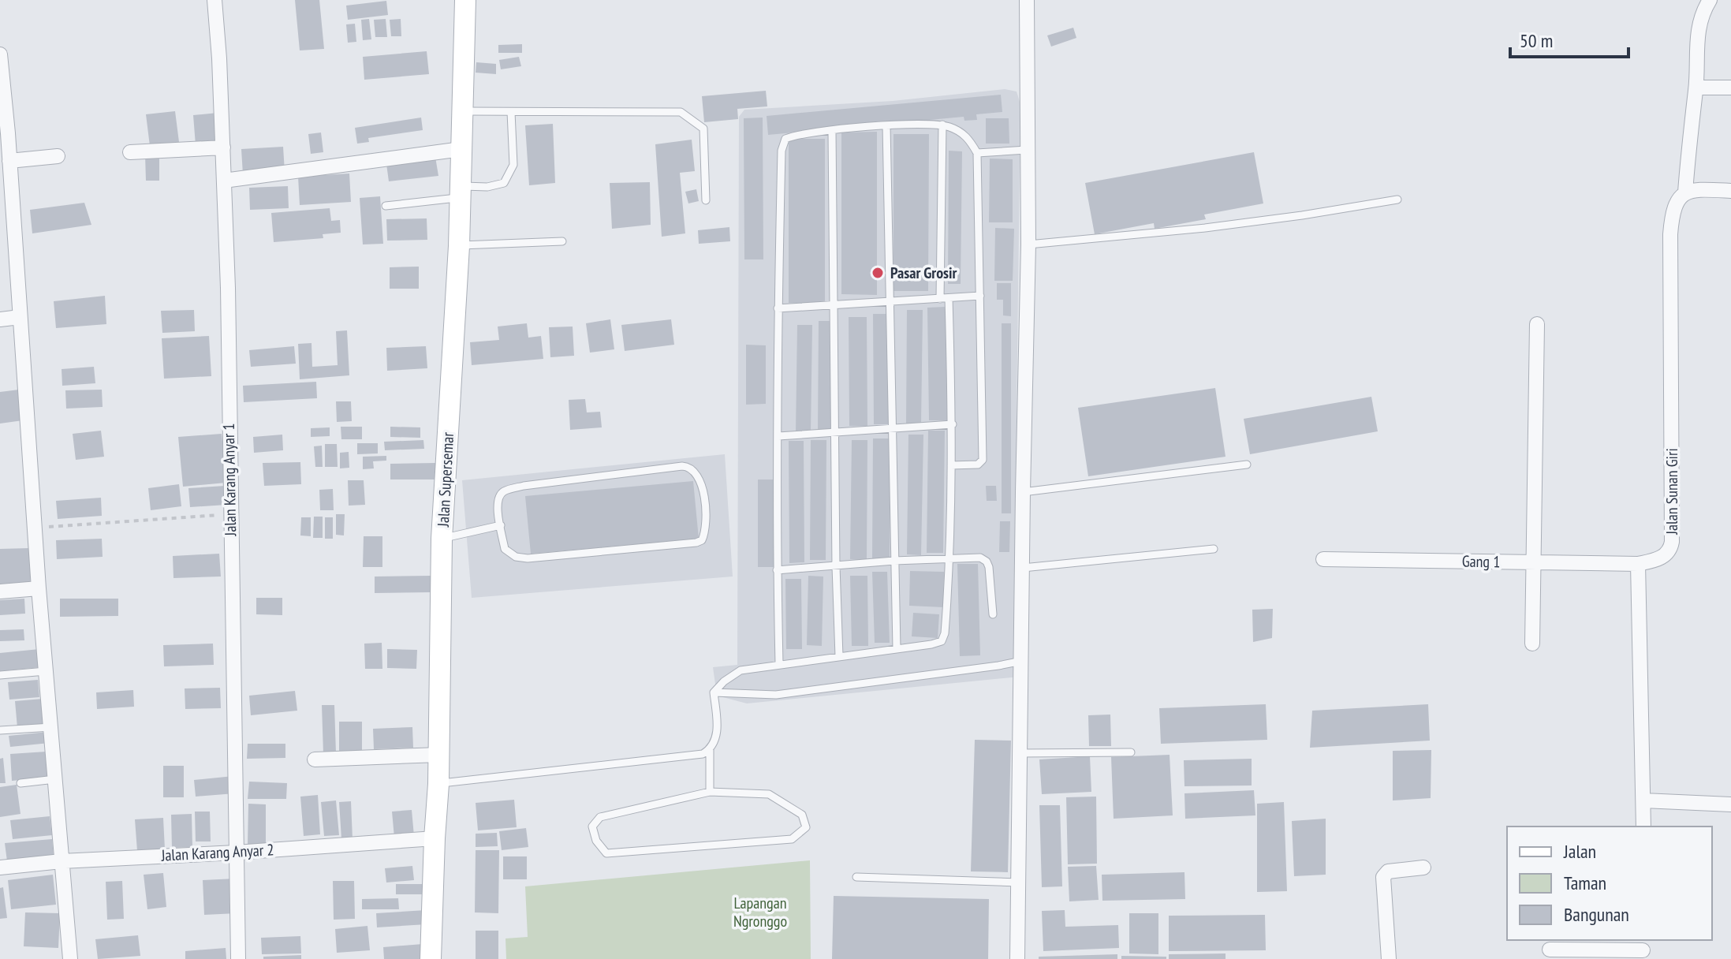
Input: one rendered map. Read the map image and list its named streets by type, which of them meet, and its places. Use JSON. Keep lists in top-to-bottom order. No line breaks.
{"streets":{"main road":["Jalan Supersemar"],"street":["Jalan Karang Anyar 1","Jalan Sunan Giri","Gang 1","Jalan Karang Anyar 2"]},"crossings":[["Jalan Karang Anyar 1","Jalan Karang Anyar 2"],["Jalan Supersemar","Jalan Karang Anyar 2"],["Jalan Sunan Giri","Gang 1"]],"parks":["Lapangan Ngronggo"],"places":["Pasar Grosir"],"legend":["Jalan","Taman","Bangunan"],"scale_bar":"50 m"}
